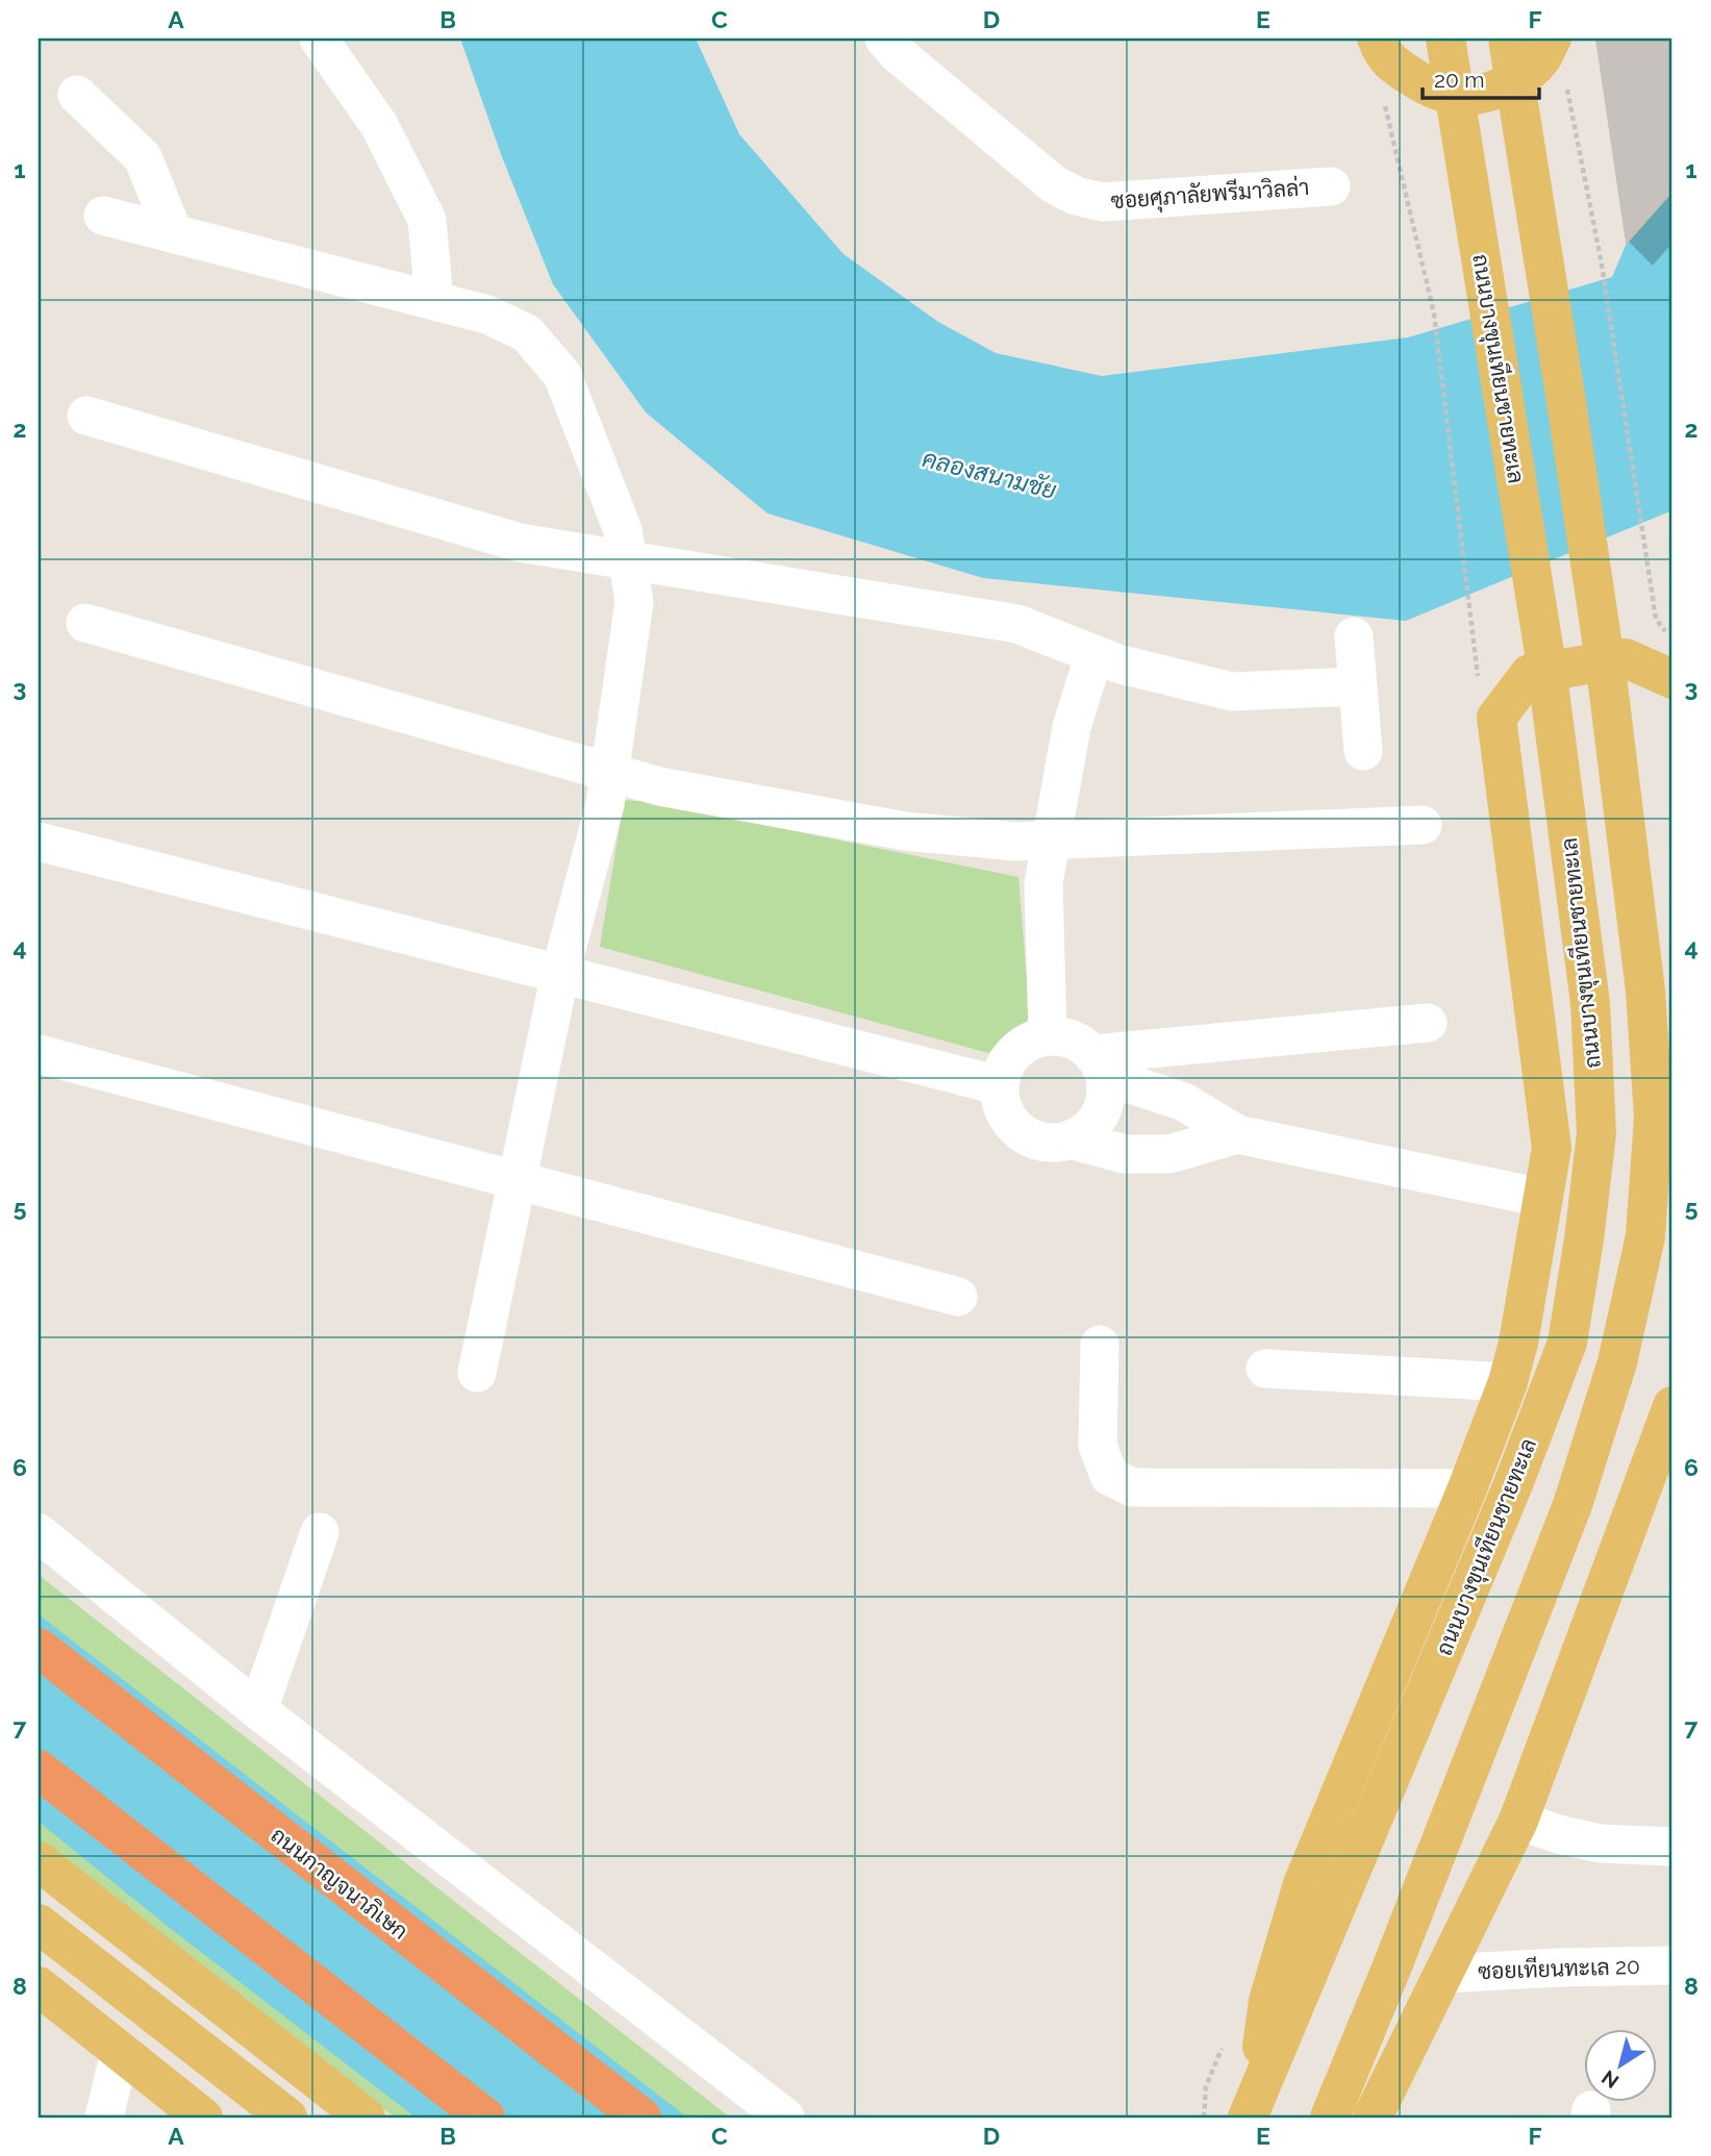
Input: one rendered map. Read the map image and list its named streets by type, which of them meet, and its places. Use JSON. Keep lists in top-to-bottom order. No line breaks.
{"streets":{"highway":["ถนนกาญจนาภิเษก"],"main road":["ถนนบางขุนเทียนชายทะเล"],"street":["ซอยศุภาลัยพรีมาวิลล่า","ซอยเทียนทะเล 20"]},"water":["คลองสนามชัย"],"scale_bar":"20 m","north":"bottom left","grid":{"columns":["A","B","C","D","E","F"],"rows":["1","2","3","4","5","6","7","8"]}}
